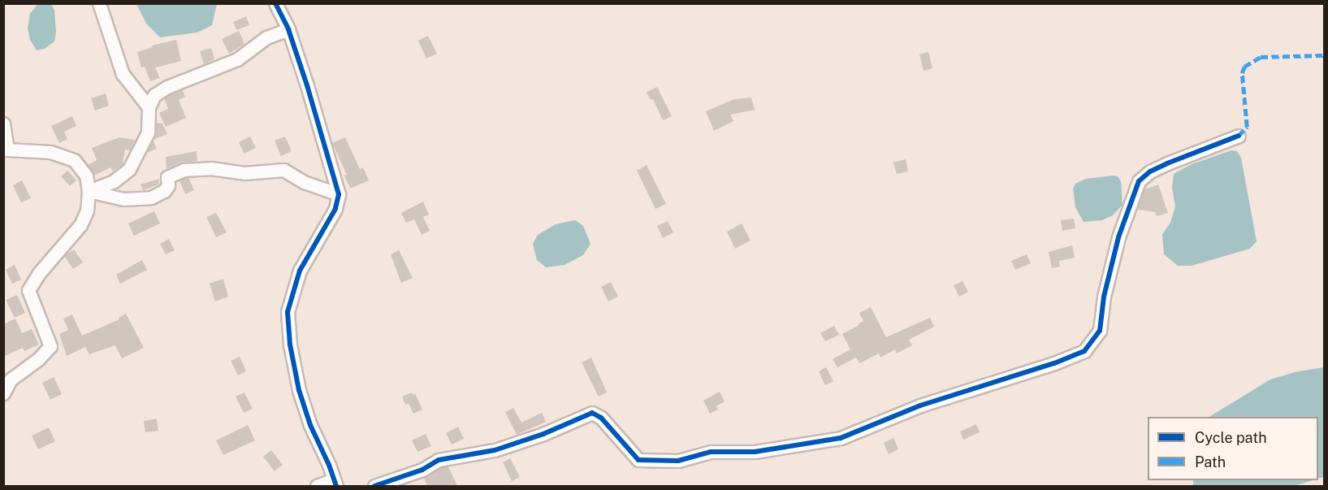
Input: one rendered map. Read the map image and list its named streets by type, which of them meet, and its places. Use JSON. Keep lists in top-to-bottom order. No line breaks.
{"legend":["Cycle path","Path"]}
